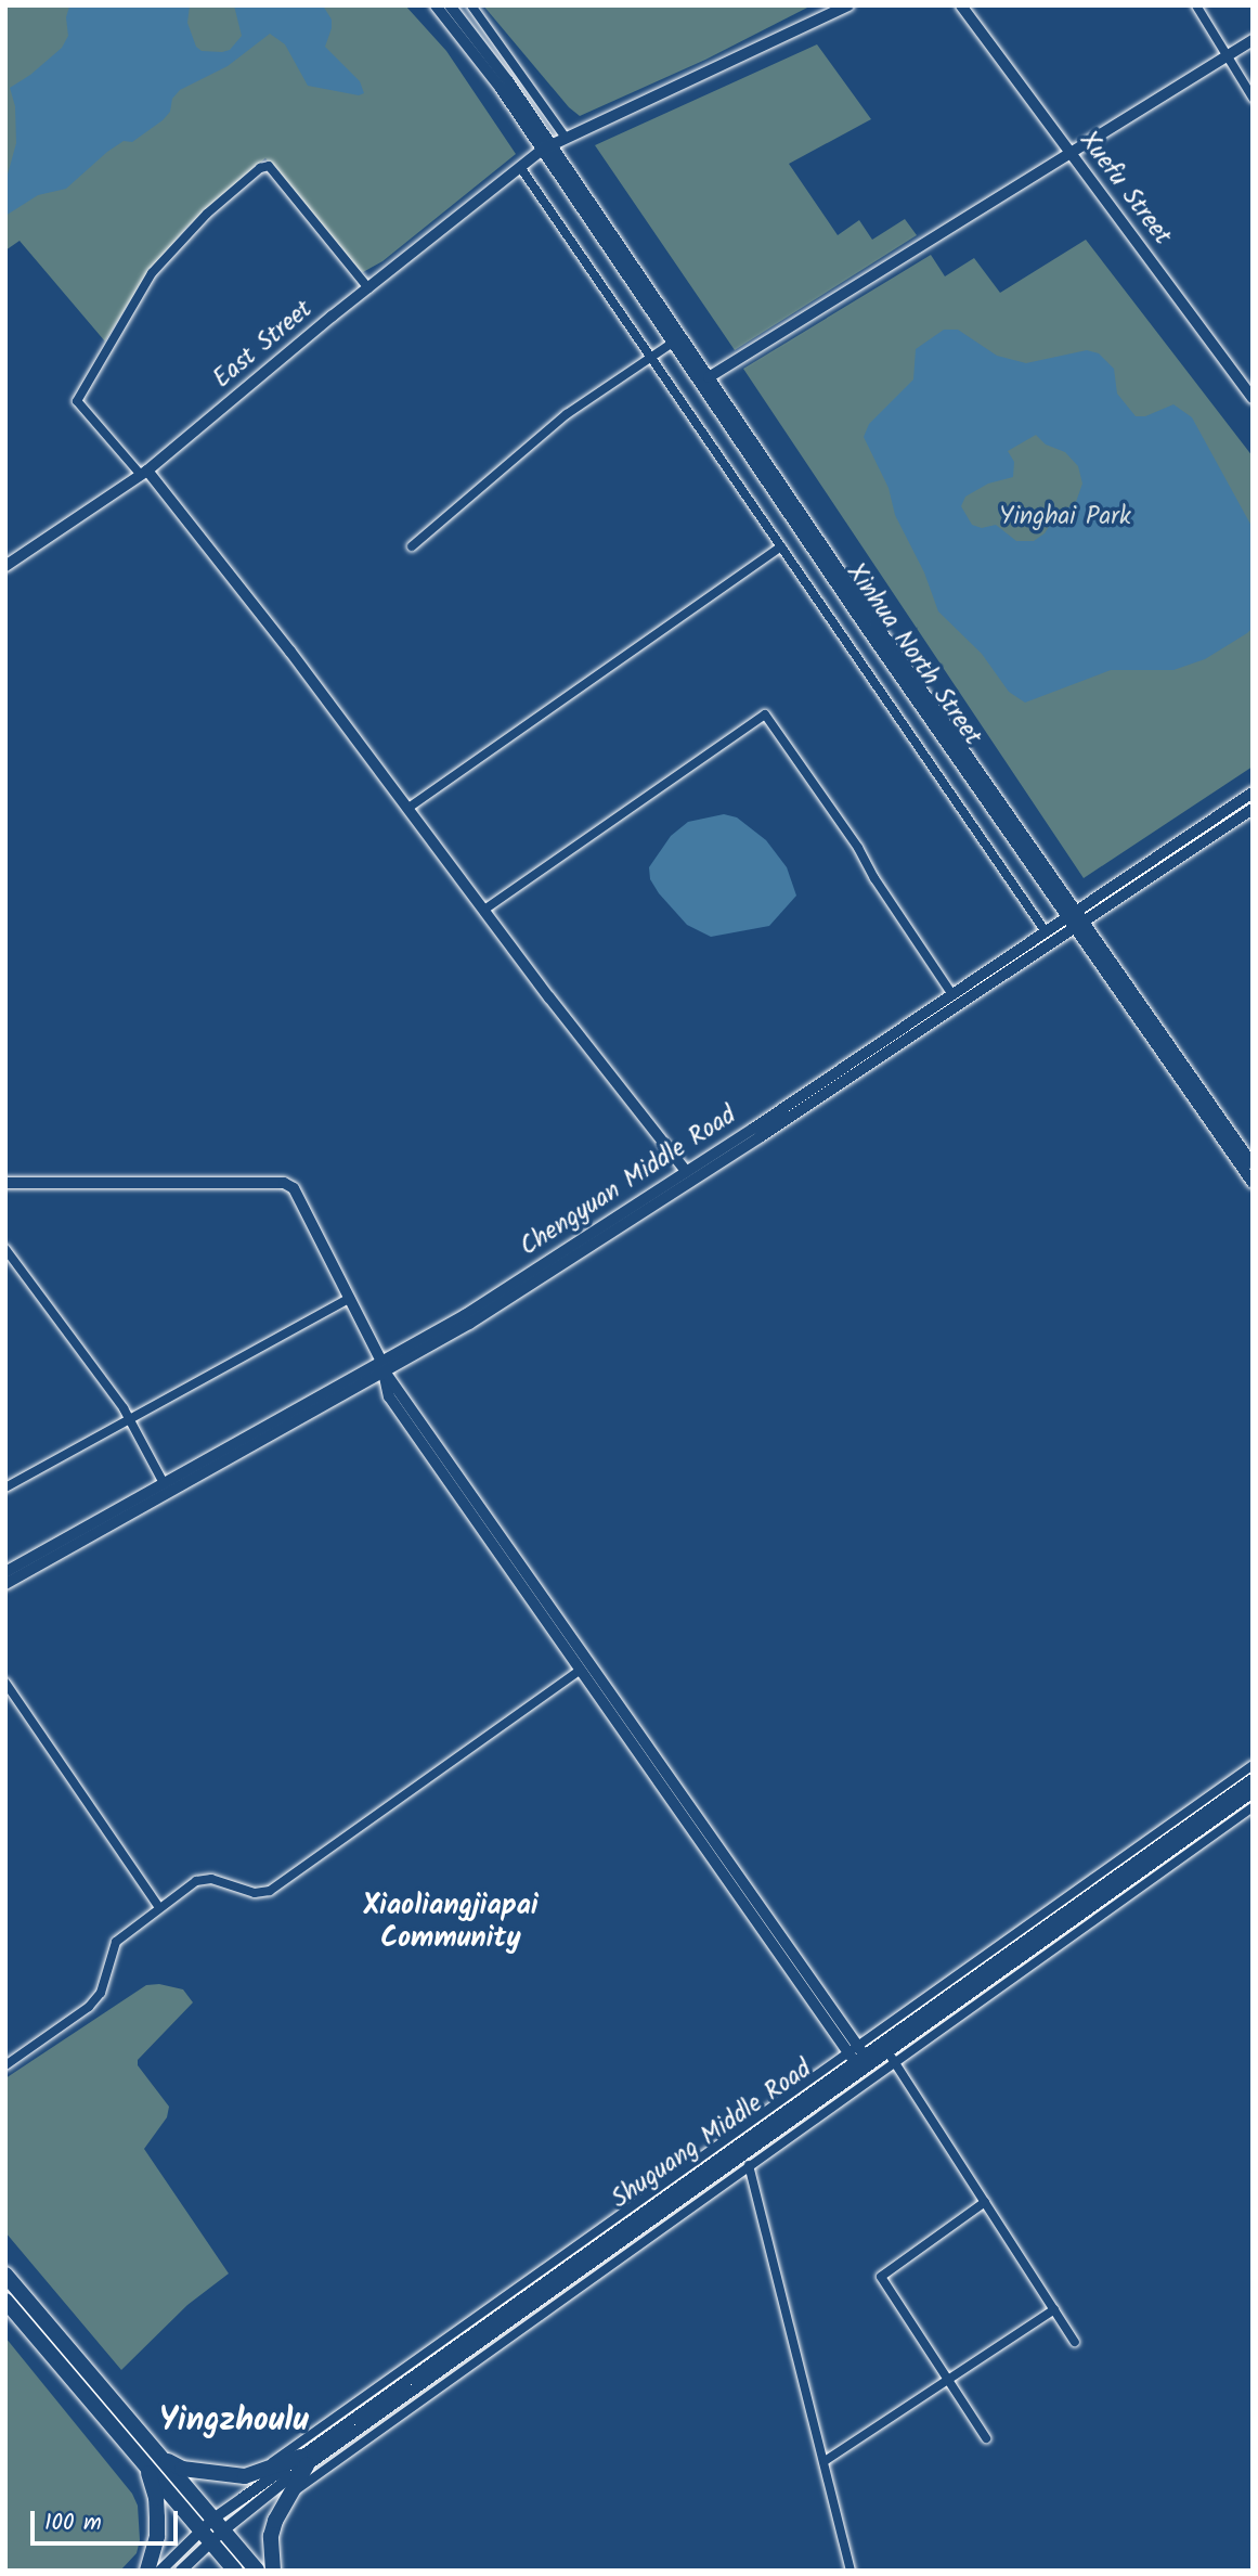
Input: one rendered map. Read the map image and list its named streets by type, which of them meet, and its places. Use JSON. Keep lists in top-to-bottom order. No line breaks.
{"streets":{"main road":["Xuefu Street","East Street","Xinhua North Street","Chengyuan Middle Road","Shuguang Middle Road"]},"crossings":[["East Street","Xinhua North Street"],["Xinhua North Street","Chengyuan Middle Road"]],"districts":["Xiaoliangjiapai Community","Yingzhoulu"],"parks":["Yinghai Park"],"scale_bar":"100 m"}
